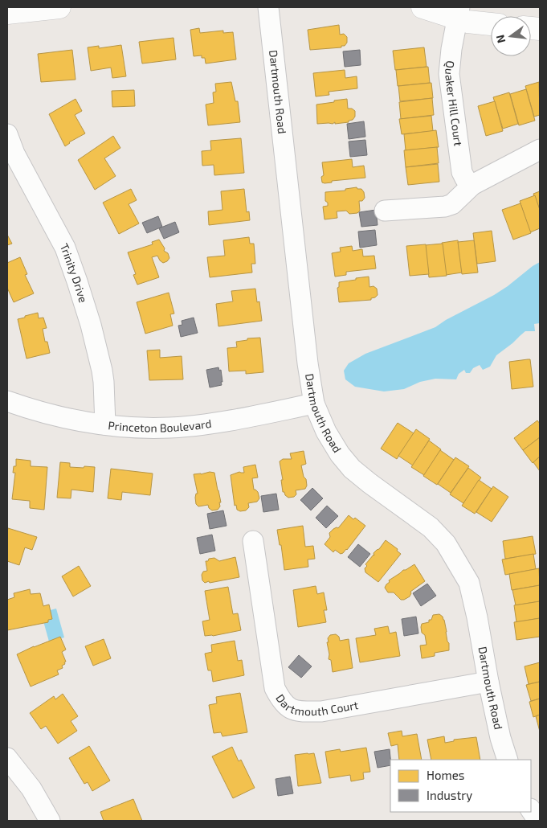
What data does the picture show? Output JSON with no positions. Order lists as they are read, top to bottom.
{
  "streets": {
    "street": [
      "Dartmouth Road",
      "Quaker Hill Court",
      "Trinity Drive",
      "Princeton Boulevard",
      "Dartmouth Court"
    ]
  },
  "crossings": [
    ["Dartmouth Road", "Princeton Boulevard"],
    ["Dartmouth Road", "Dartmouth Court"],
    ["Trinity Drive", "Princeton Boulevard"]
  ],
  "legend": ["Homes", "Industry"],
  "north": "left"
}
